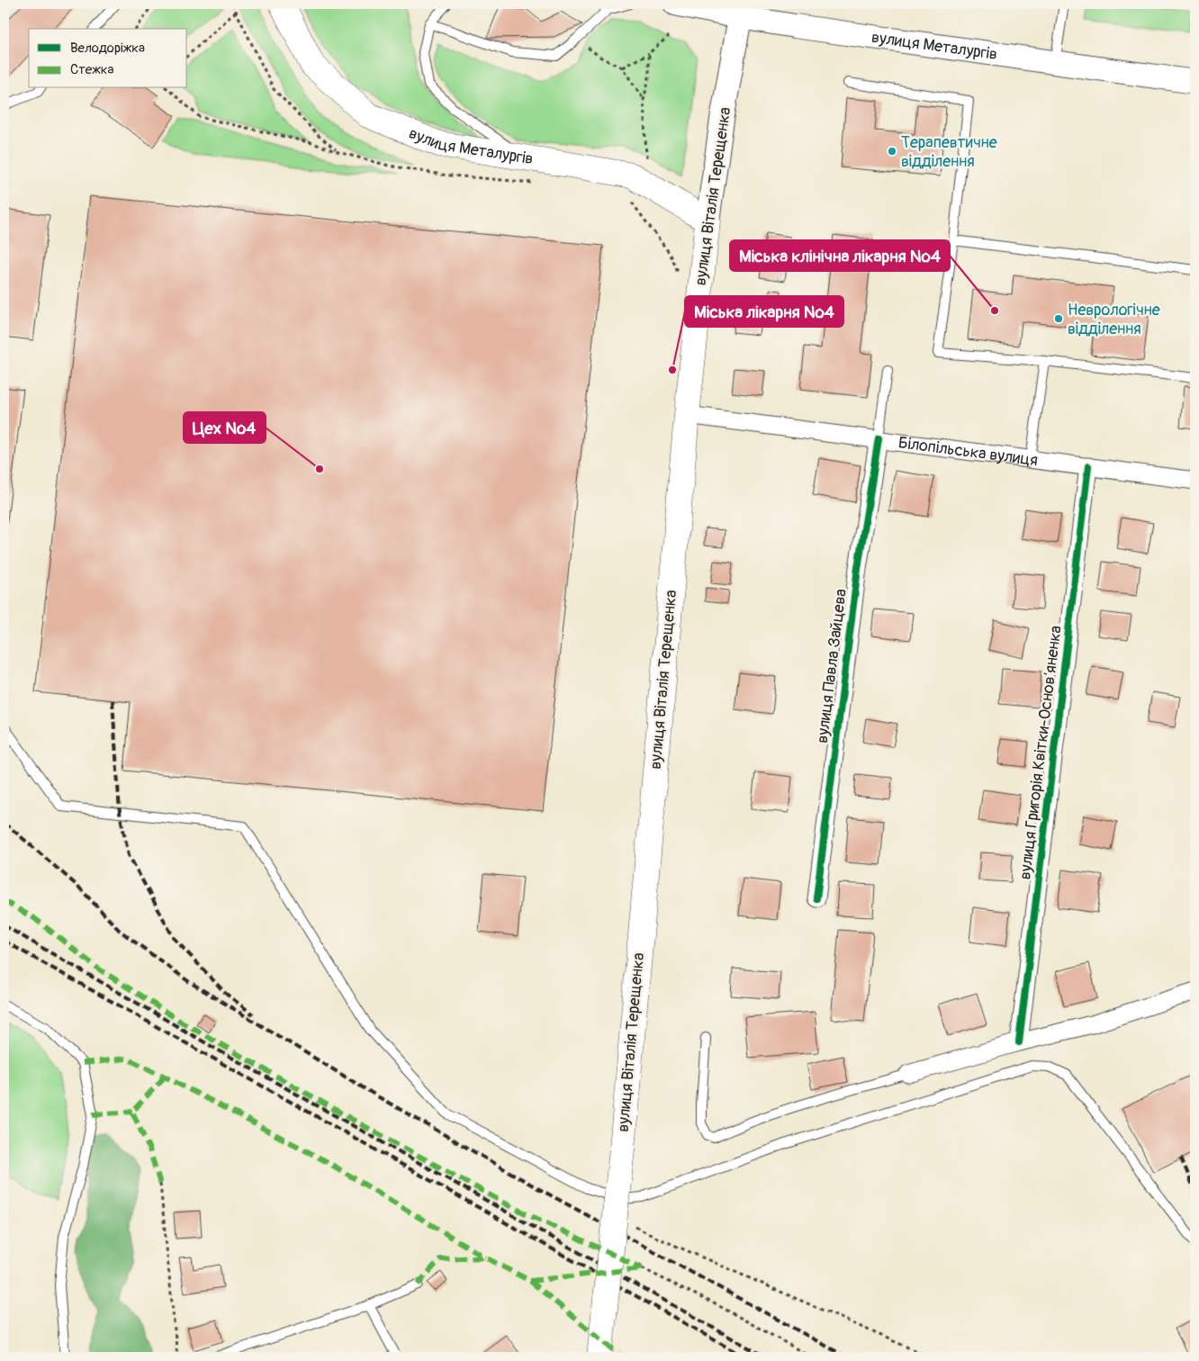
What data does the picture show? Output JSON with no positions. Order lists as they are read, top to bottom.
{
  "streets": {
    "main road": ["вулиця Металургів", "вулиця Віталія Терещенка"],
    "street": ["Білопільська вулиця", "вулиця Павла Зайцева", "вулиця Григорія Квітки-Основʼяненка"]
  },
  "crossings": [
    ["вулиця Металургів", "вулиця Віталія Терещенка"],
    ["вулиця Віталія Терещенка", "Білопільська вулиця"],
    ["Білопільська вулиця", "вулиця Павла Зайцева"],
    ["Білопільська вулиця", "вулиця Григорія Квітки-Основʼяненка"]
  ],
  "places": [
    "Терапевтичне відділення",
    "Міська клінічна лікарня №4",
    "Неврологічне відділення",
    "Міська лікарня №4",
    "Цех №4"
  ],
  "legend": ["Велодоріжка", "Стежка"]
}
